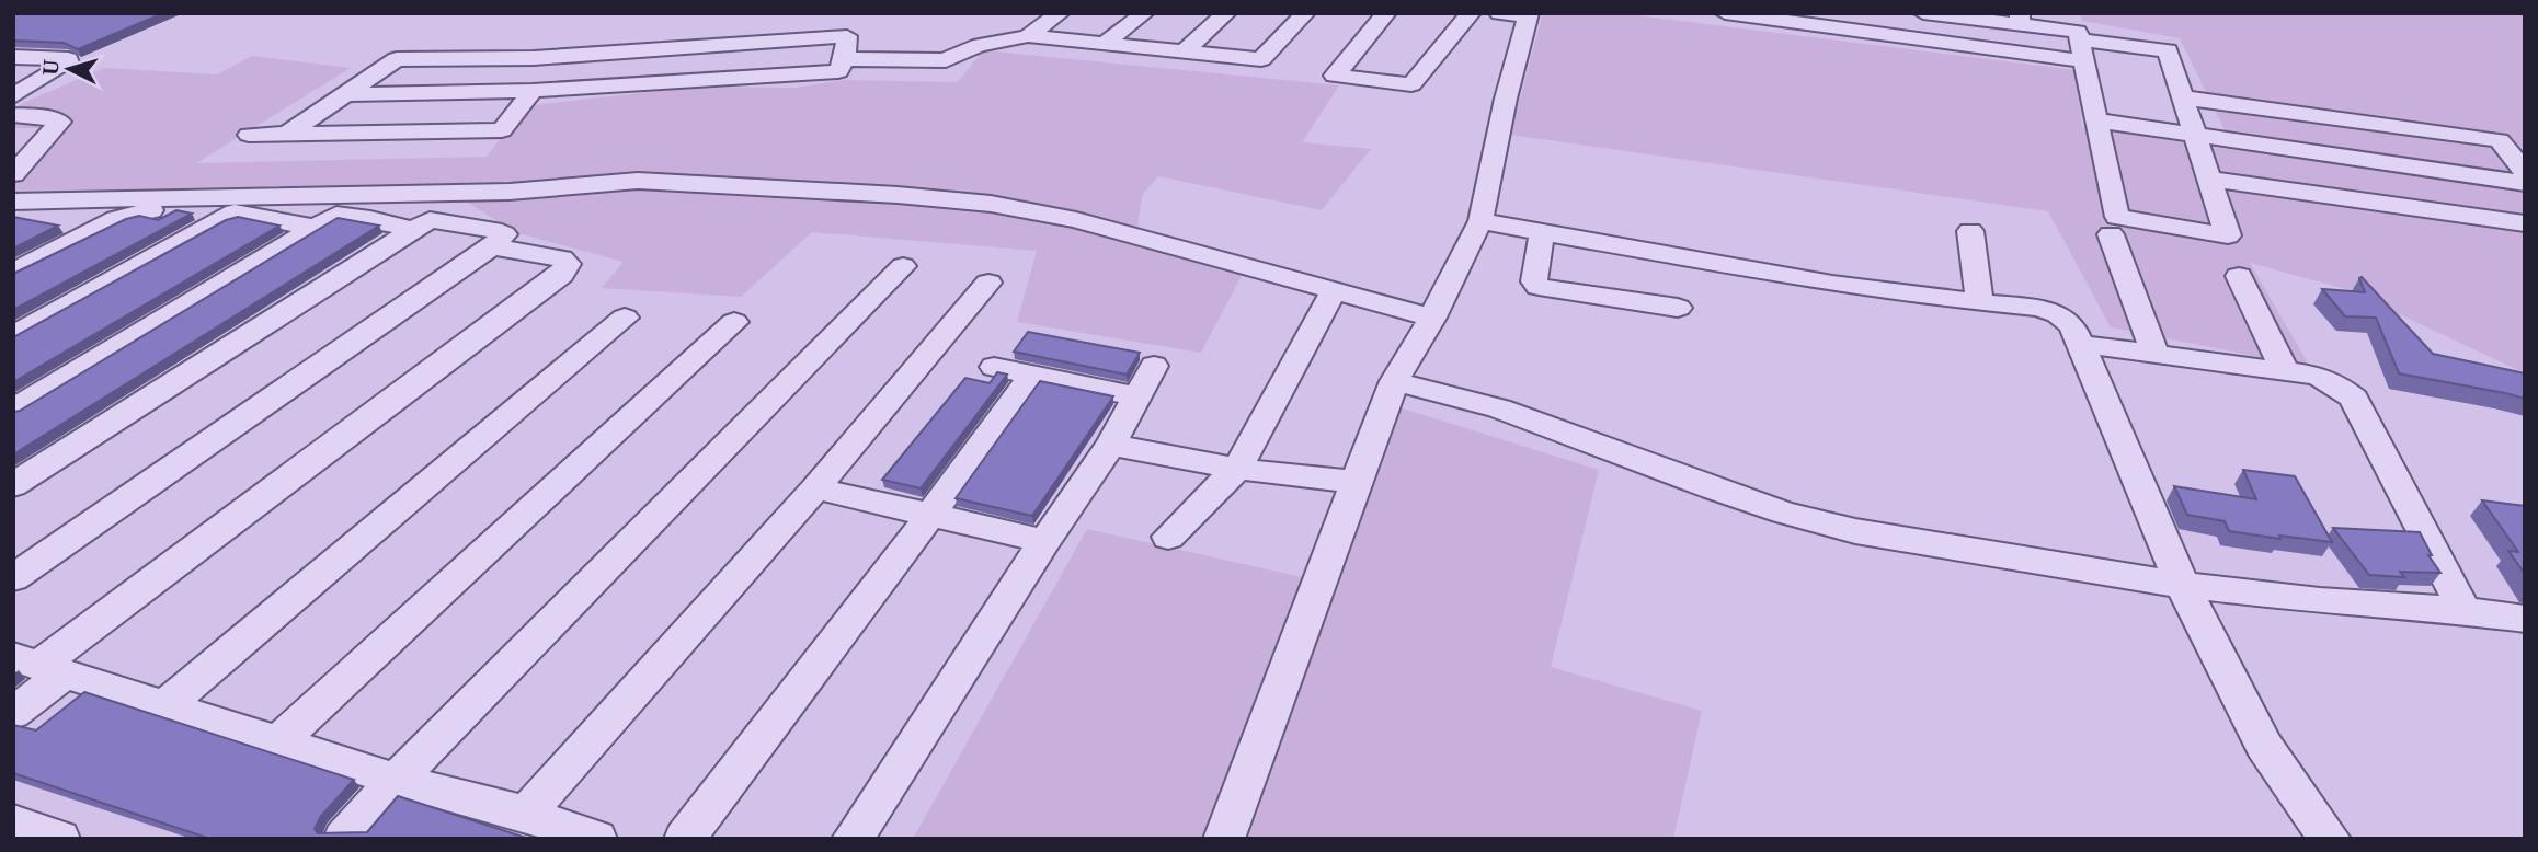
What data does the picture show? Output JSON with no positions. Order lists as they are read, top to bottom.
{
  "north": "left"
}
